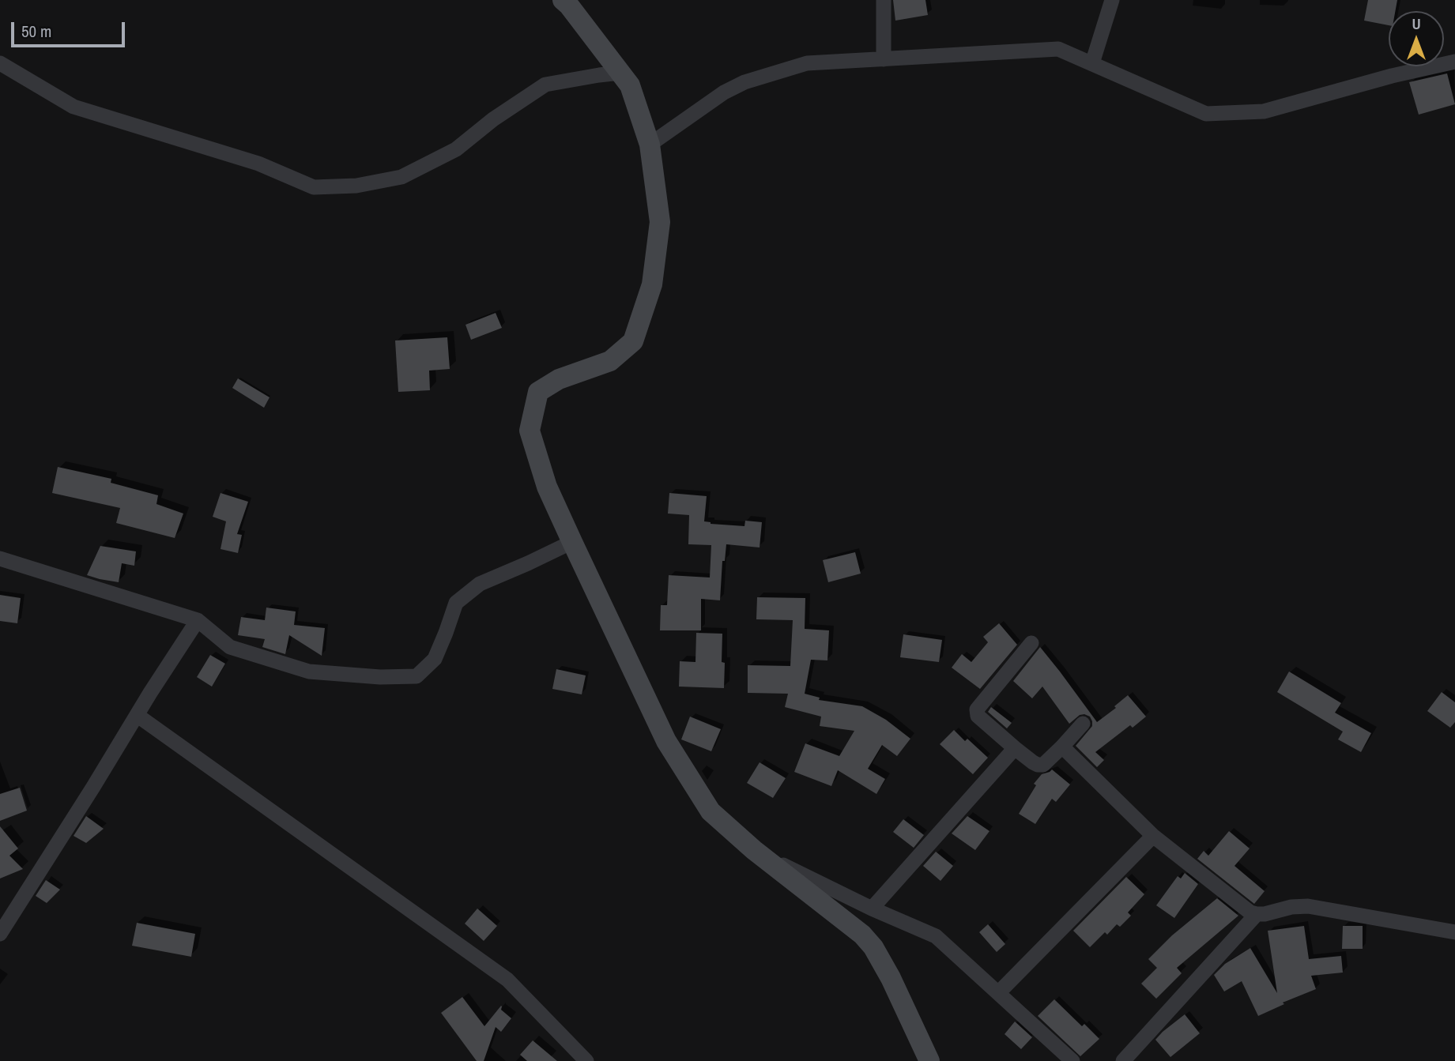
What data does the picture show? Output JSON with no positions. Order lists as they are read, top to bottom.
{
  "scale_bar": "50 m",
  "north": "top"
}
